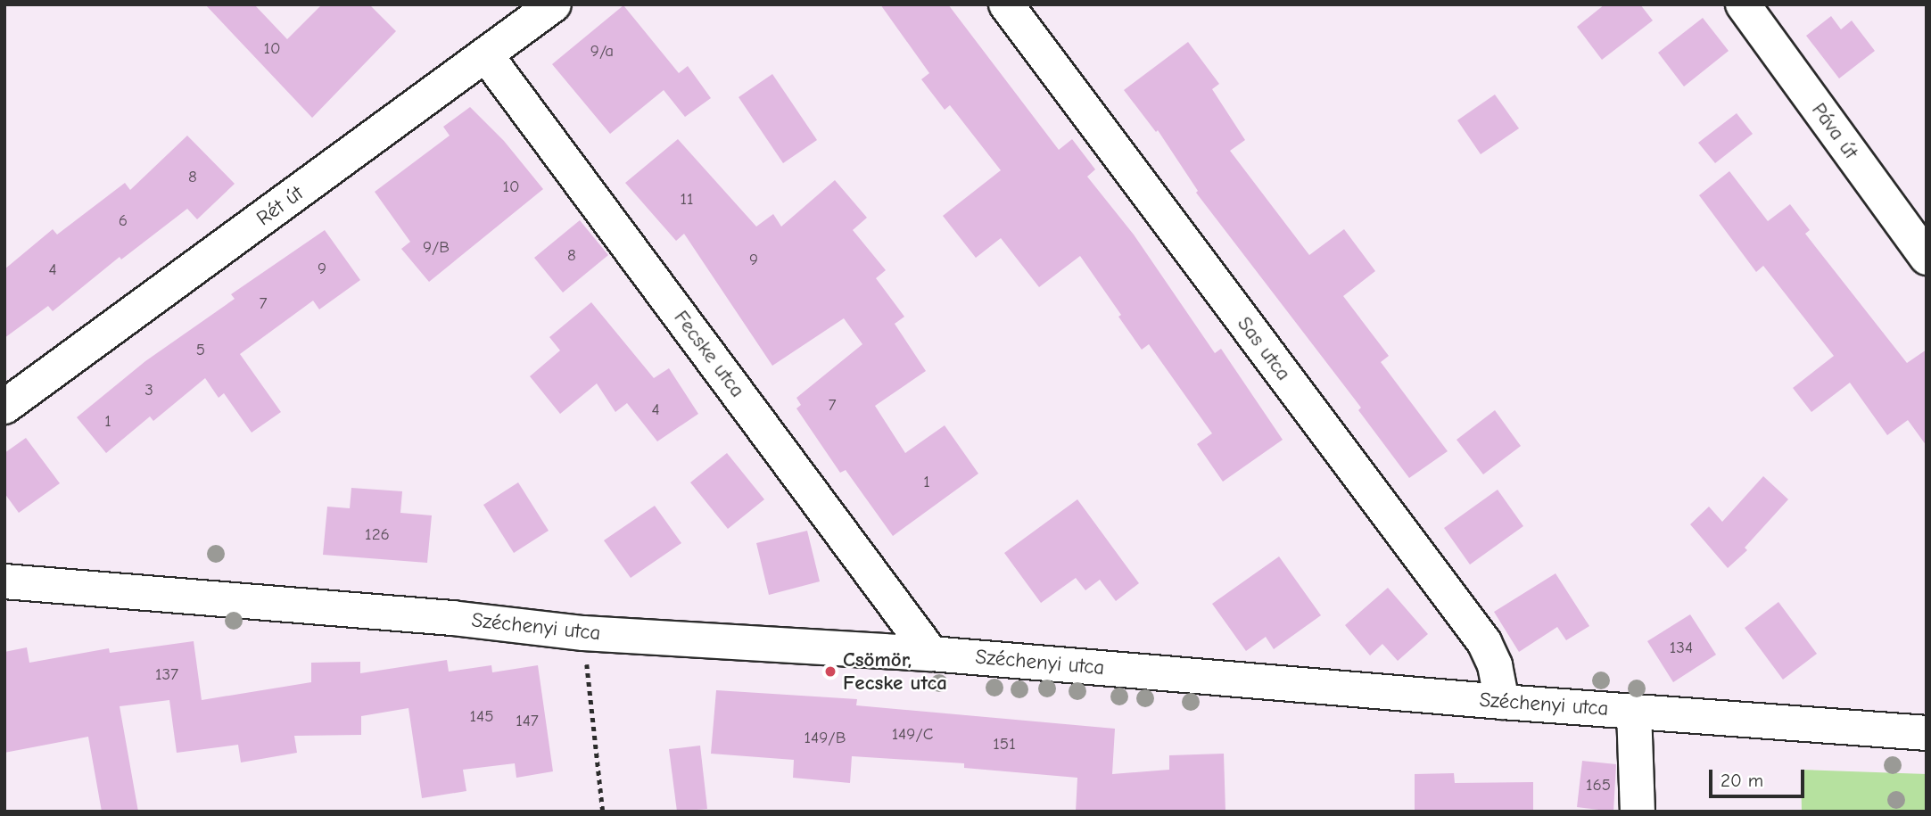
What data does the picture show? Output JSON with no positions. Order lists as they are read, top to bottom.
{
  "streets": {
    "street": [
      "Páva út",
      "Rét út",
      "Sas utca",
      "Fecske utca",
      "Széchenyi utca"
    ]
  },
  "crossings": [
    ["Rét út", "Fecske utca"],
    ["Sas utca", "Széchenyi utca"],
    ["Fecske utca", "Széchenyi utca"]
  ],
  "places": ["Csömör, Fecske utca"],
  "house_numbers": [
    "10",
    "9/a",
    "8",
    "10",
    "11",
    "6",
    "9/B",
    "8",
    "9",
    "9",
    "4",
    "7",
    "5",
    "3",
    "7",
    "4",
    "1",
    "1",
    "126",
    "134",
    "137",
    "145",
    "147",
    "149/C",
    "149/B",
    "151",
    "165"
  ],
  "scale_bar": "20 m"
}
